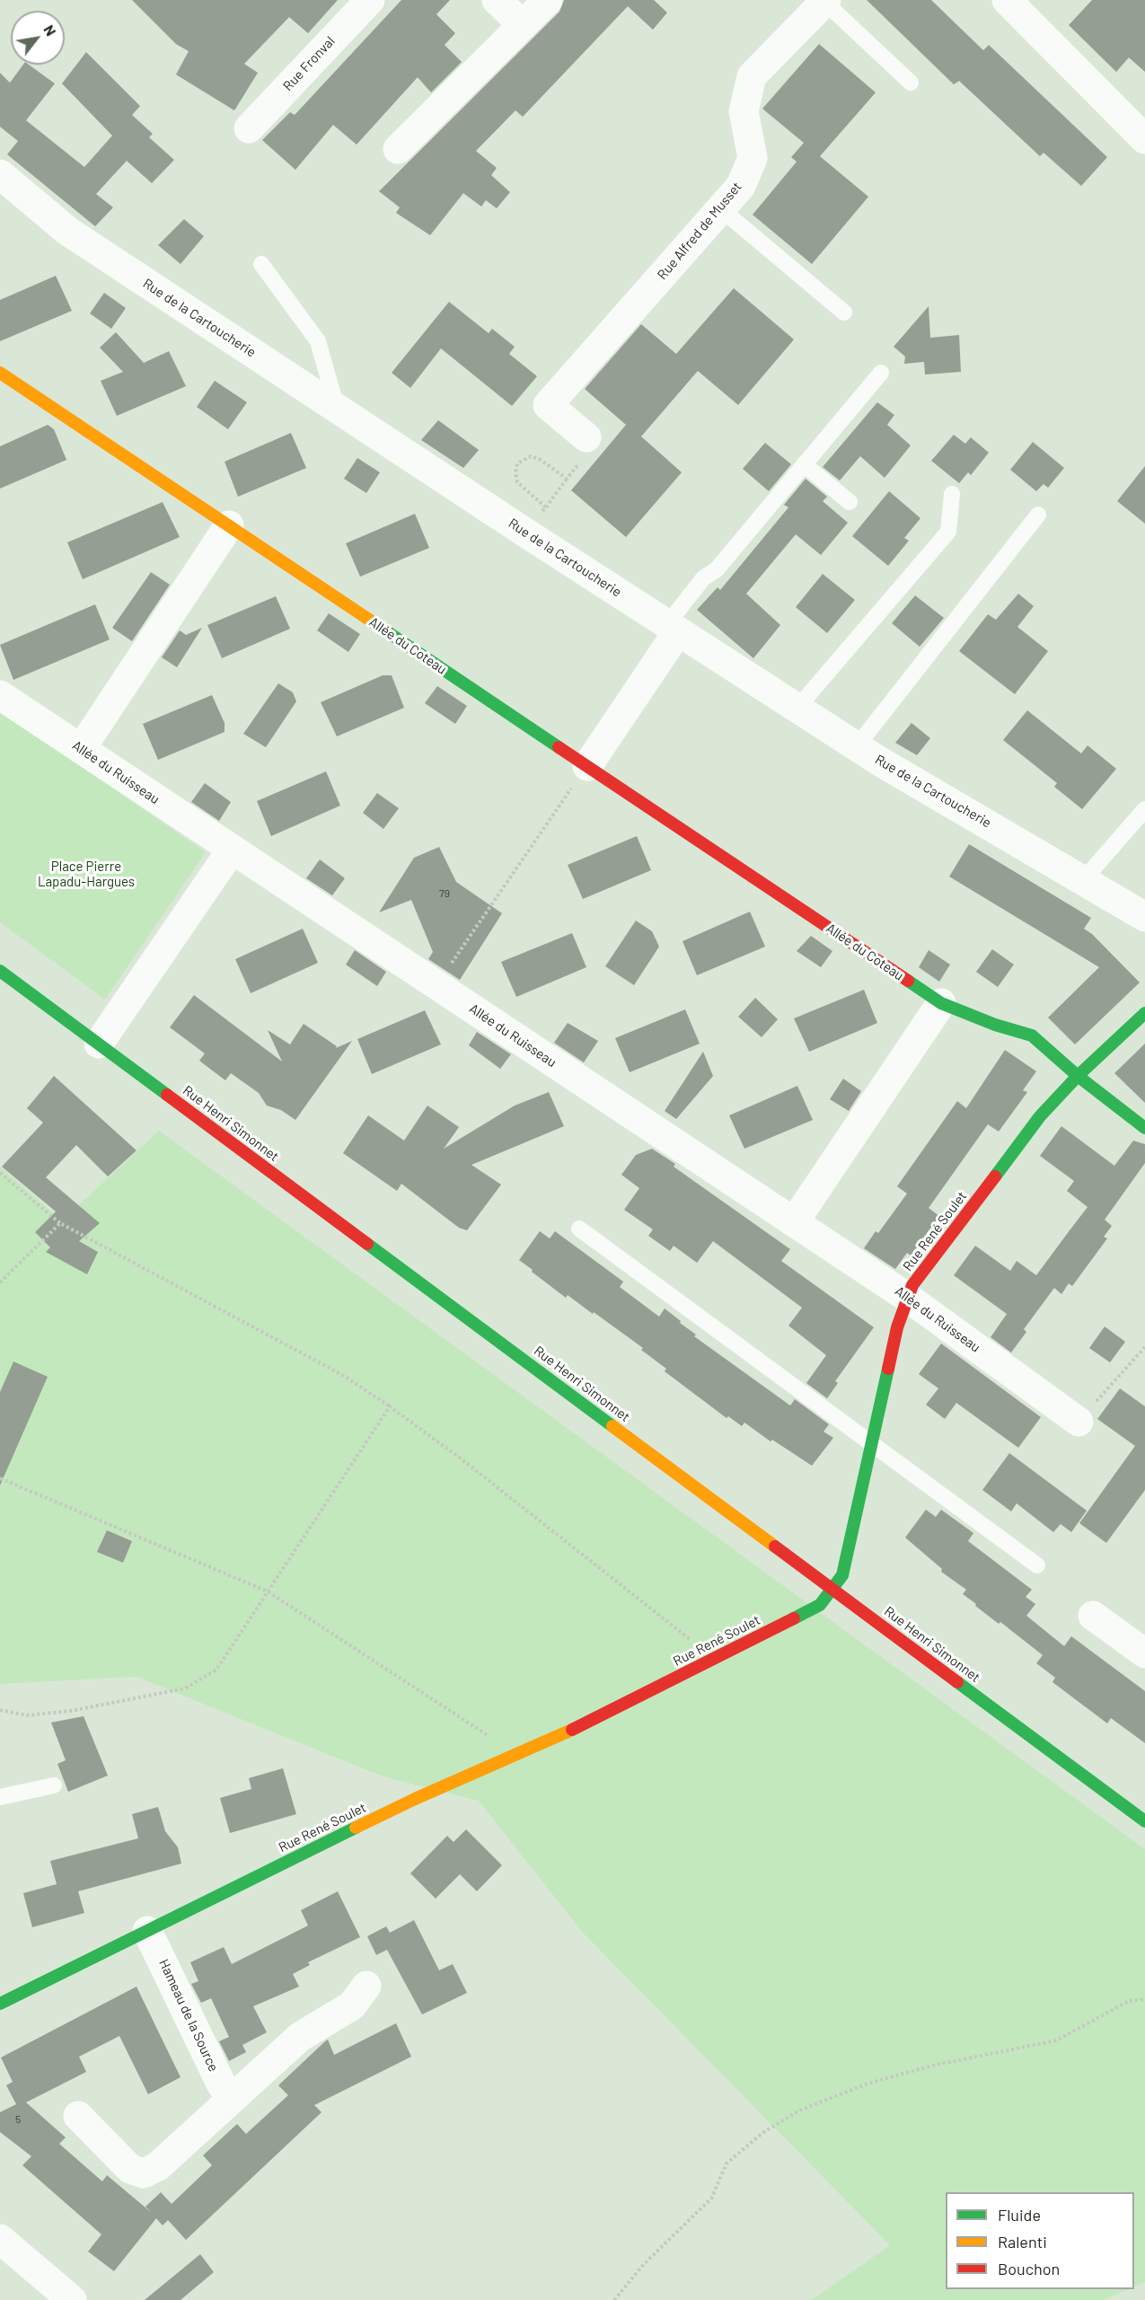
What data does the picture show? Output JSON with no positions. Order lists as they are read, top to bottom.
{
  "streets": {
    "street": [
      "Rue Fronval",
      "Rue Alfred de Musset",
      "Rue de la Cartoucherie",
      "Allée du Coteau",
      "Allée du Ruisseau",
      "Rue Henri Simonnet",
      "Rue René Soulet",
      "Hameau de la Source"
    ]
  },
  "crossings": [
    ["Allée du Coteau", "Rue René Soulet"],
    ["Allée du Ruisseau", "Rue René Soulet"],
    ["Rue Henri Simonnet", "Rue René Soulet"],
    ["Rue René Soulet", "Hameau de la Source"]
  ],
  "parks": ["Place Pierre Lapadu-Hargues"],
  "house_numbers": ["79", "5"],
  "legend": ["Fluide", "Ralenti", "Bouchon"],
  "north": "top right"
}
